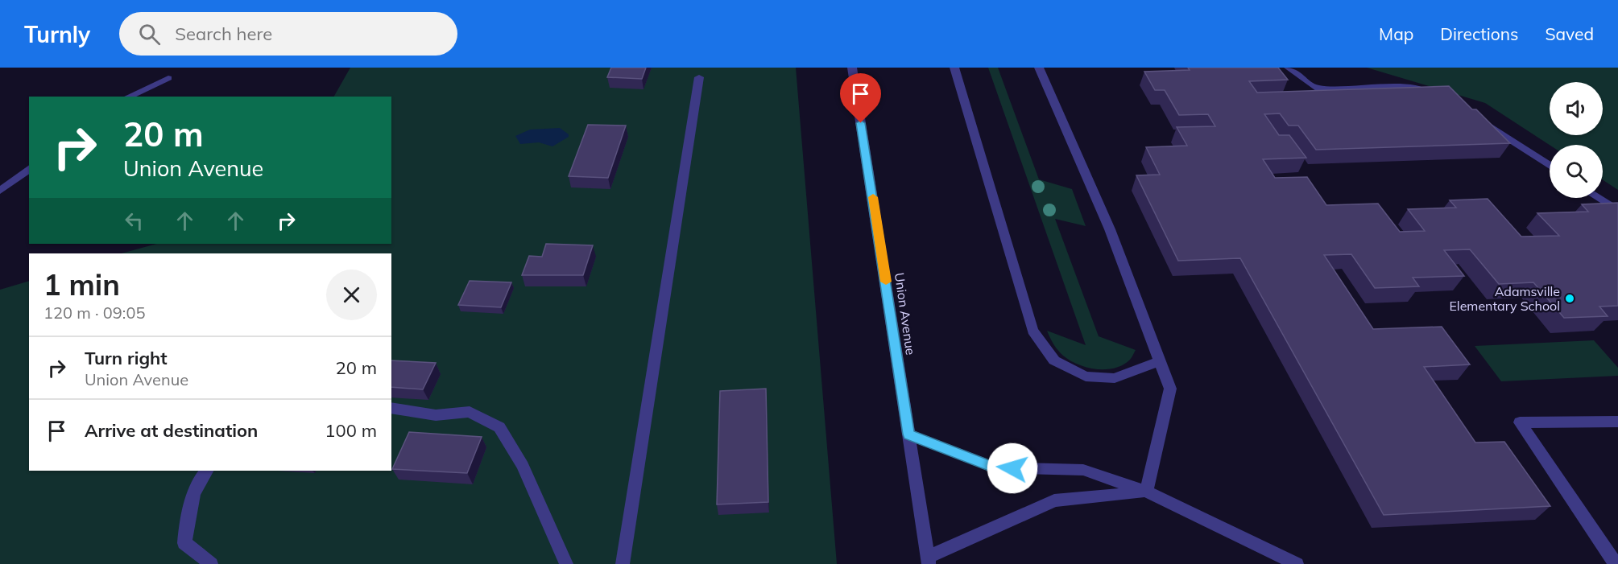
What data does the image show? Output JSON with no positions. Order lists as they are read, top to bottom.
{
  "streets": {
    "street": ["Union Avenue"]
  },
  "places": ["Adamsville Elementary School"],
  "page": {
    "header": "Turnly",
    "search": "Search here",
    "nav": ["Map", "Directions", "Saved"],
    "turn": ["20 m", "Union Avenue"],
    "heading": ["1 min", "120 m · 09:05"],
    "list": [
      {
        "name": "Turn right",
        "note": "Union Avenue",
        "value": "20 m"
      },
      {
        "name": "Arrive at destination",
        "value": "100 m"
      }
    ]
  }
}
